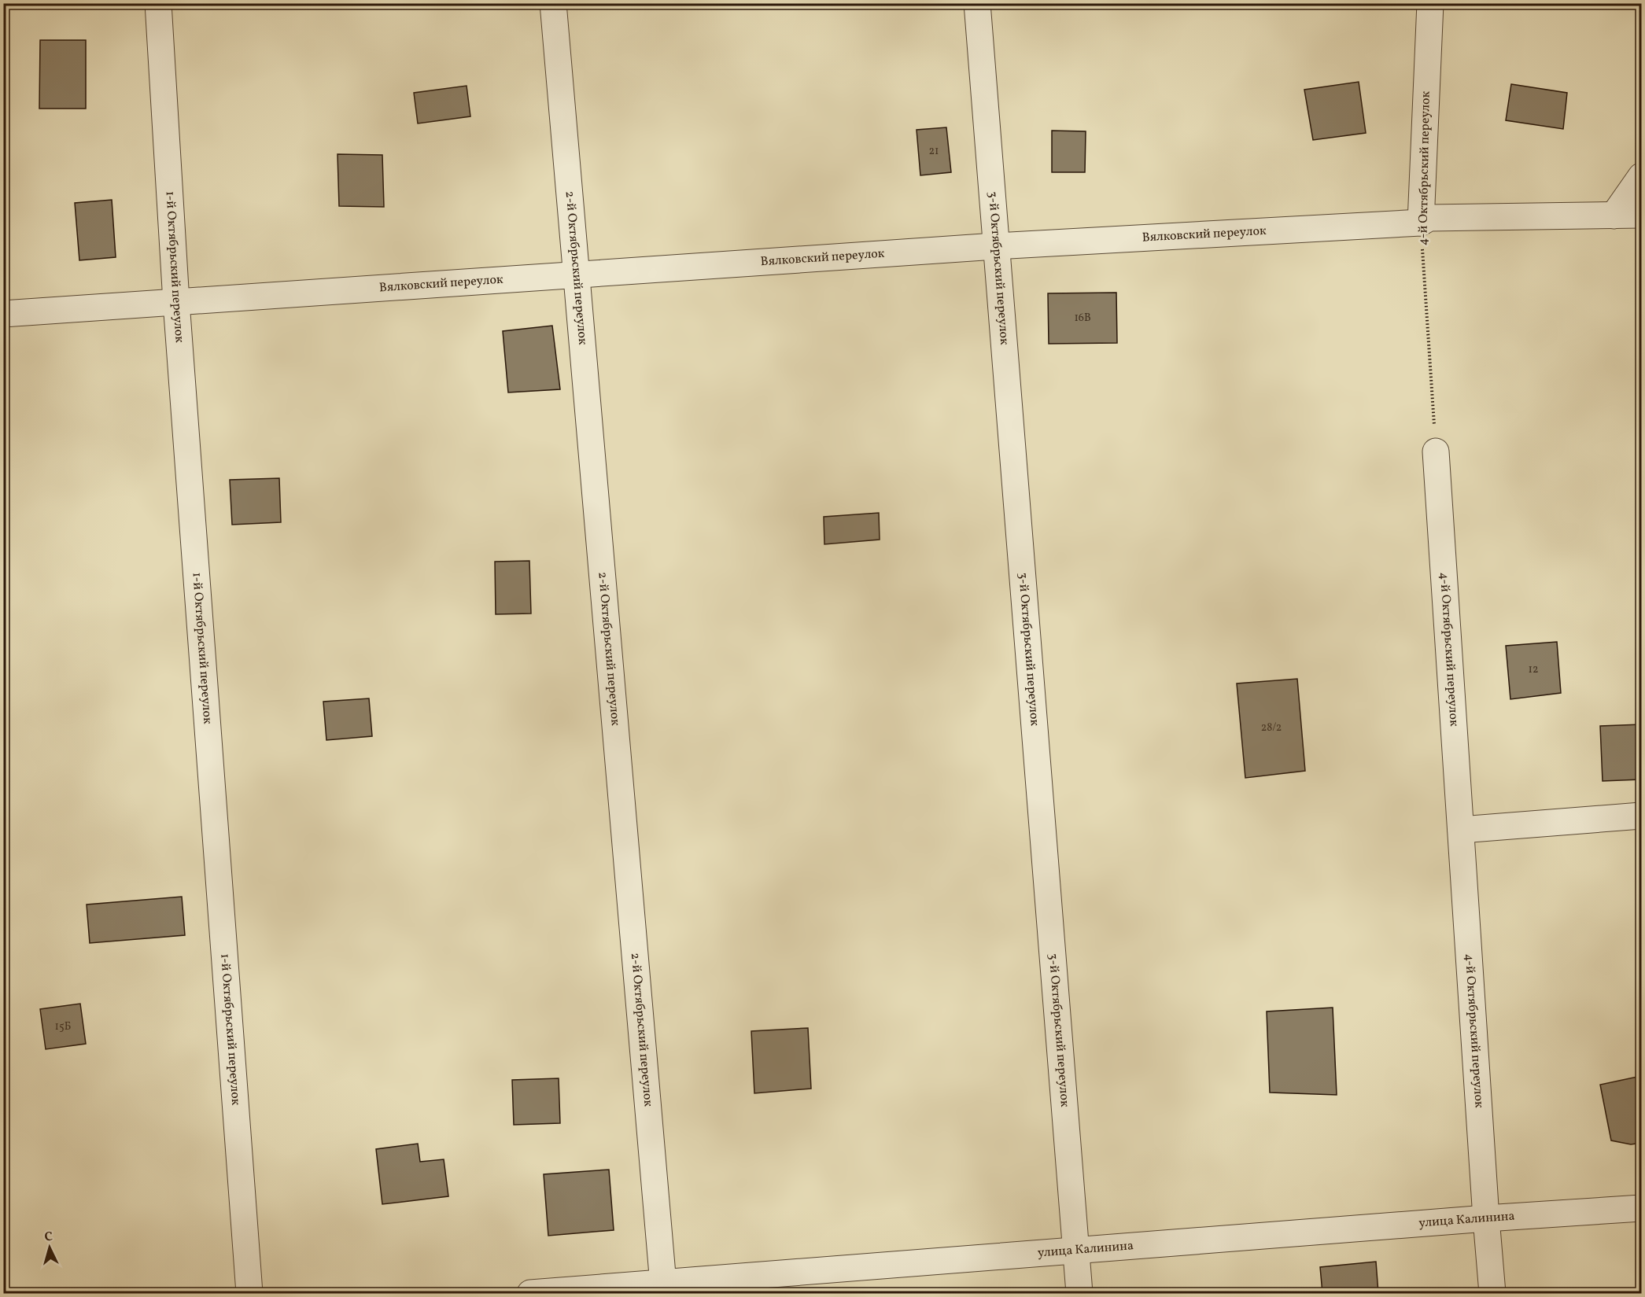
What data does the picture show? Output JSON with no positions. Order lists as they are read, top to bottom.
{
  "streets": {
    "street": [
      "4-й Октябрьский переулок",
      "Вялковский переулок",
      "1-й Октябрьский переулок",
      "2-й Октябрьский переулок",
      "3-й Октябрьский переулок",
      "улица Калинина"
    ]
  },
  "crossings": [
    ["4-й Октябрьский переулок", "Вялковский переулок"],
    ["4-й Октябрьский переулок", "улица Калинина"],
    ["Вялковский переулок", "1-й Октябрьский переулок"],
    ["Вялковский переулок", "2-й Октябрьский переулок"],
    ["Вялковский переулок", "3-й Октябрьский переулок"],
    ["2-й Октябрьский переулок", "улица Калинина"],
    ["3-й Октябрьский переулок", "улица Калинина"]
  ],
  "house_numbers": [
    "21",
    "16В",
    "12",
    "28/2",
    "15Б"
  ],
  "north": "top"
}
